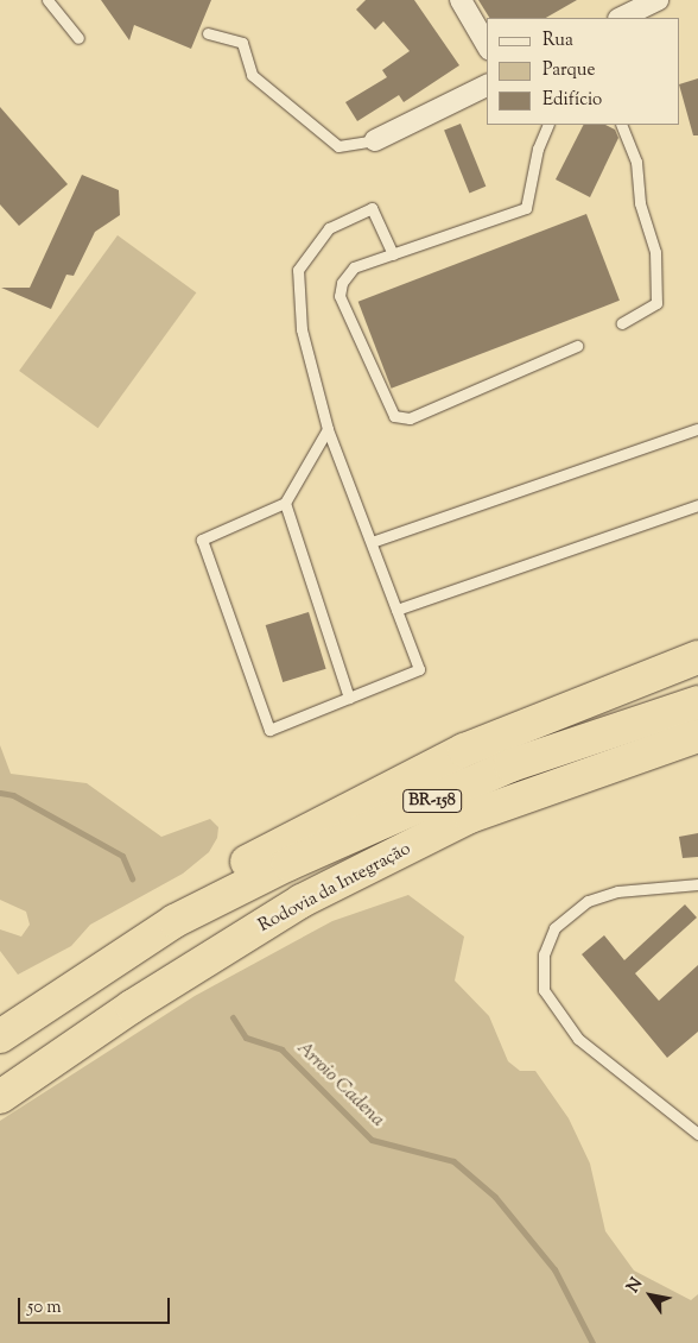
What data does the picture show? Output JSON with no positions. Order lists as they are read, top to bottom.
{
  "streets": {
    "highway": ["BR-158", "Rodovia da Integração"]
  },
  "water": ["Arroio Cadena"],
  "legend": ["Rua", "Parque", "Edifício"],
  "scale_bar": "50 m",
  "north": "top left"
}
